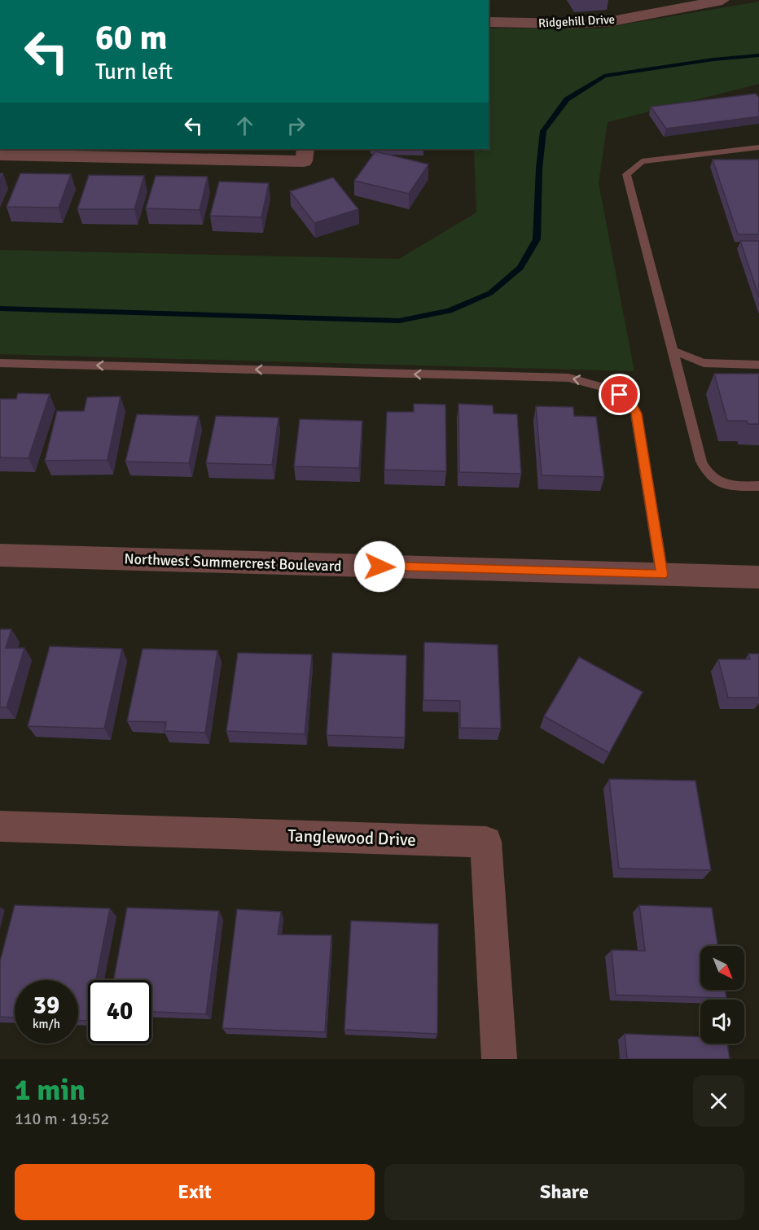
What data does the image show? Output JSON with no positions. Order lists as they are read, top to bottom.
{
  "streets": {
    "street": ["Ridgehill Drive", "Northwest Summercrest Boulevard", "Tanglewood Drive"]
  },
  "north": "bottom right",
  "page": {
    "turn": ["60 m", "Turn left"],
    "speed": "39 km/h",
    "limit": "40",
    "heading": ["1 min", "110 m · 19:52"],
    "buttons": ["Exit", "Share"]
  }
}
